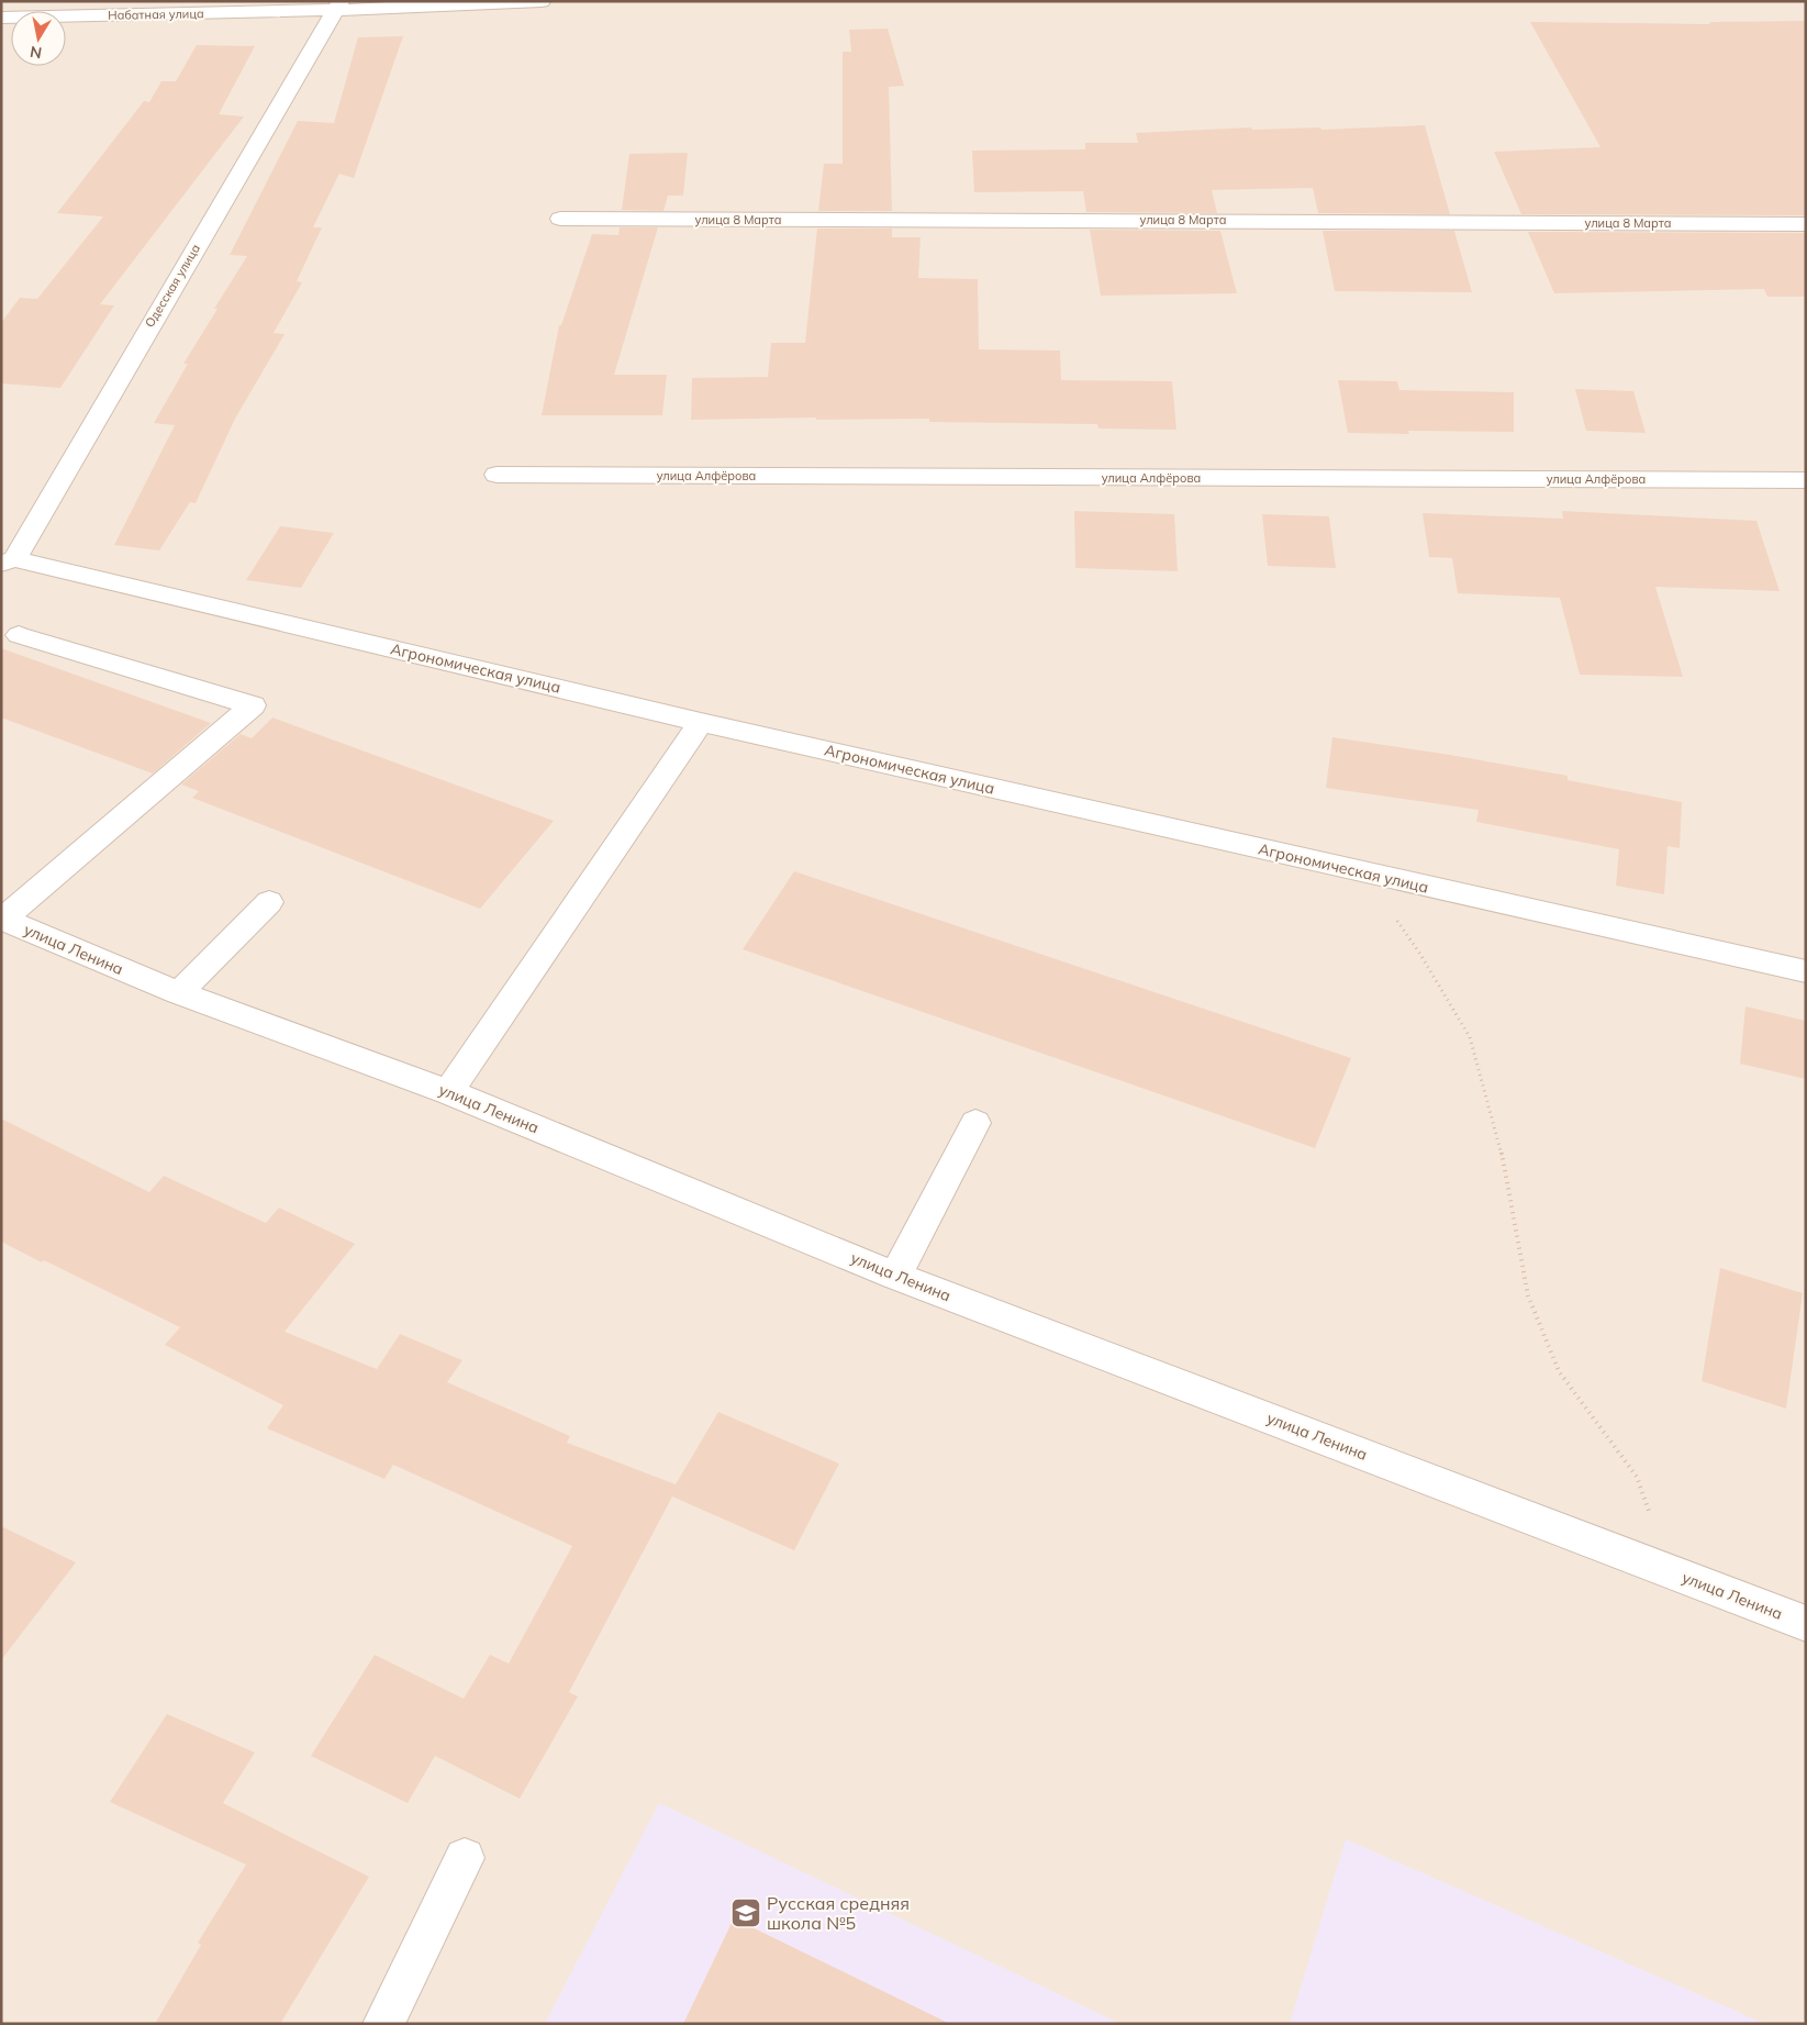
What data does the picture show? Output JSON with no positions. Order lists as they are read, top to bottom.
{
  "streets": {
    "street": [
      "Набатная улица",
      "улица 8 Марта",
      "Одесская улица",
      "улица Алфёрова",
      "Агрономическая улица",
      "улица Ленина"
    ]
  },
  "crossings": [
    ["Набатная улица", "Одесская улица"],
    ["Одесская улица", "Агрономическая улица"]
  ],
  "places": {
    "school or university": ["Русская средняя школа №5"]
  },
  "north": "bottom"
}
